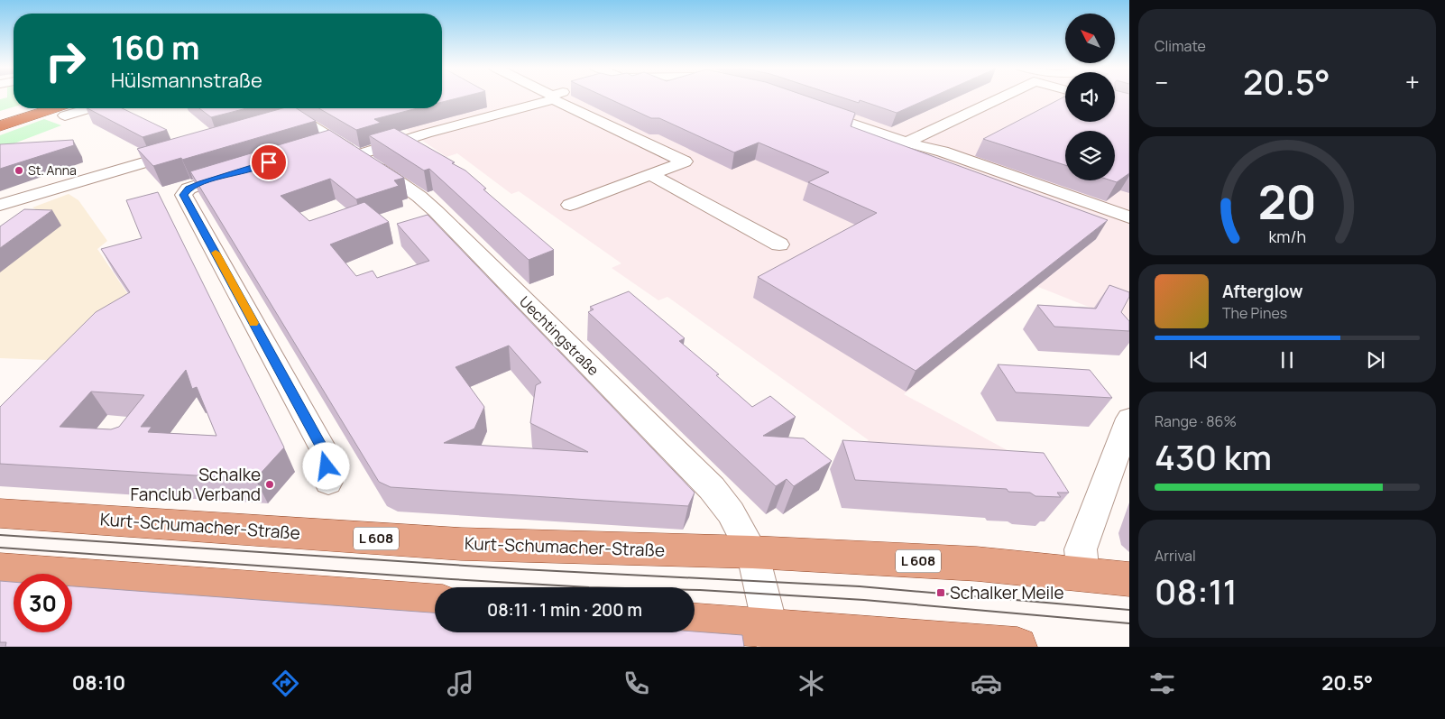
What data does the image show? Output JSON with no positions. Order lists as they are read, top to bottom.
{
  "streets": {
    "main road": ["Kurt-Schumacher-Straße", "L 608"],
    "street": ["Uechtingstraße"]
  },
  "crossings": [
    ["Uechtingstraße", "Kurt-Schumacher-Straße"]
  ],
  "places": {
    "other": ["St. Anna", "Schalke Fanclub Verband"],
    "transit": ["Schalker Meile"]
  },
  "north": "top left",
  "page": {
    "tile": [
      "Climate",
      ["Range · 86%", "430 km"],
      ["Arrival", "08:11"]
    ],
    "turn": ["160 m", "Hülsmannstraße"],
    "heat": ["−", "20.5°", "+"],
    "song": ["Afterglow", "The Pines"],
    "limit": "30",
    "trip": "08:11 · 1 min · 200 m",
    "tabs": ["08:10", "20.5°"],
    "gauge": ["20", "km/h"]
  }
}
